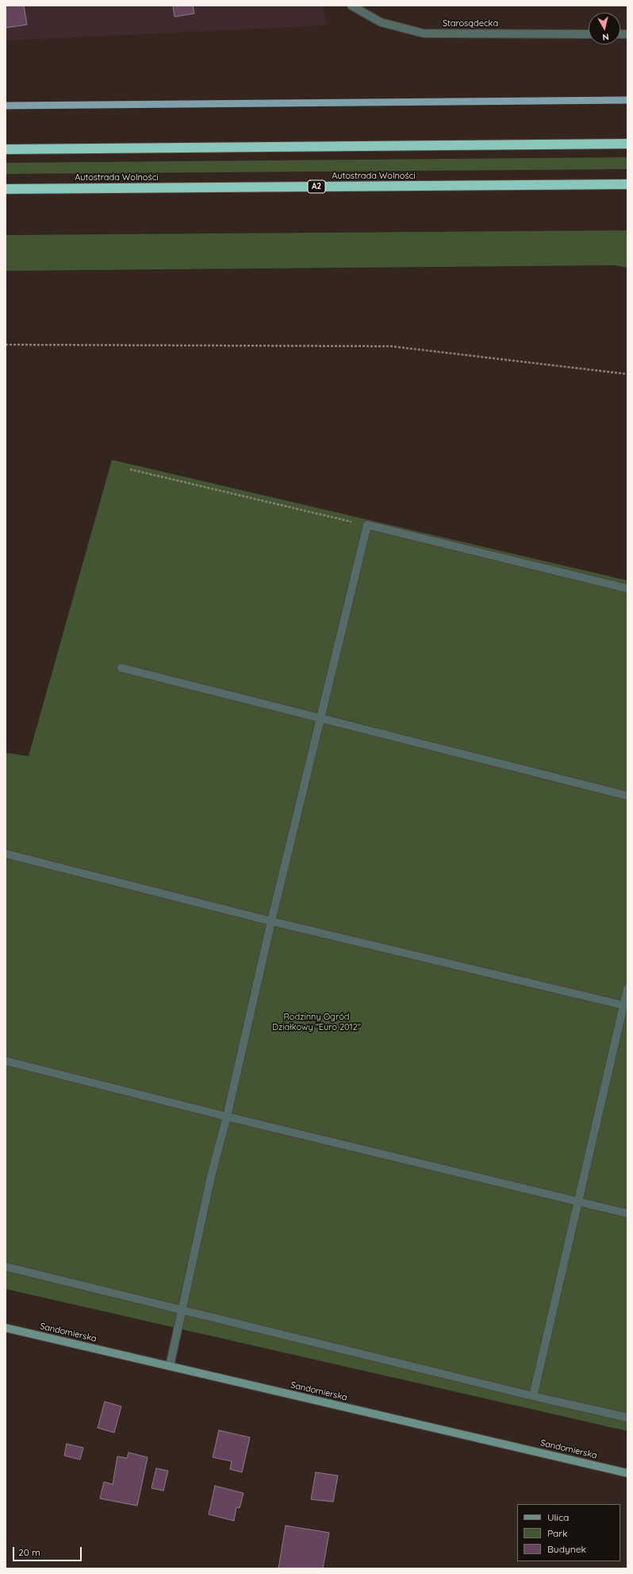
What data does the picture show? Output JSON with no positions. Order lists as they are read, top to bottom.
{
  "streets": {
    "highway": ["Autostrada Wolności", "A2"],
    "street": ["Sandomierska"],
    "lane": ["Starosądecka"]
  },
  "parks": ["Rodzinny Ogród Działkowy \"Euro 2012\""],
  "legend": ["Ulica", "Park", "Budynek"],
  "scale_bar": "20 m",
  "north": "bottom"
}
